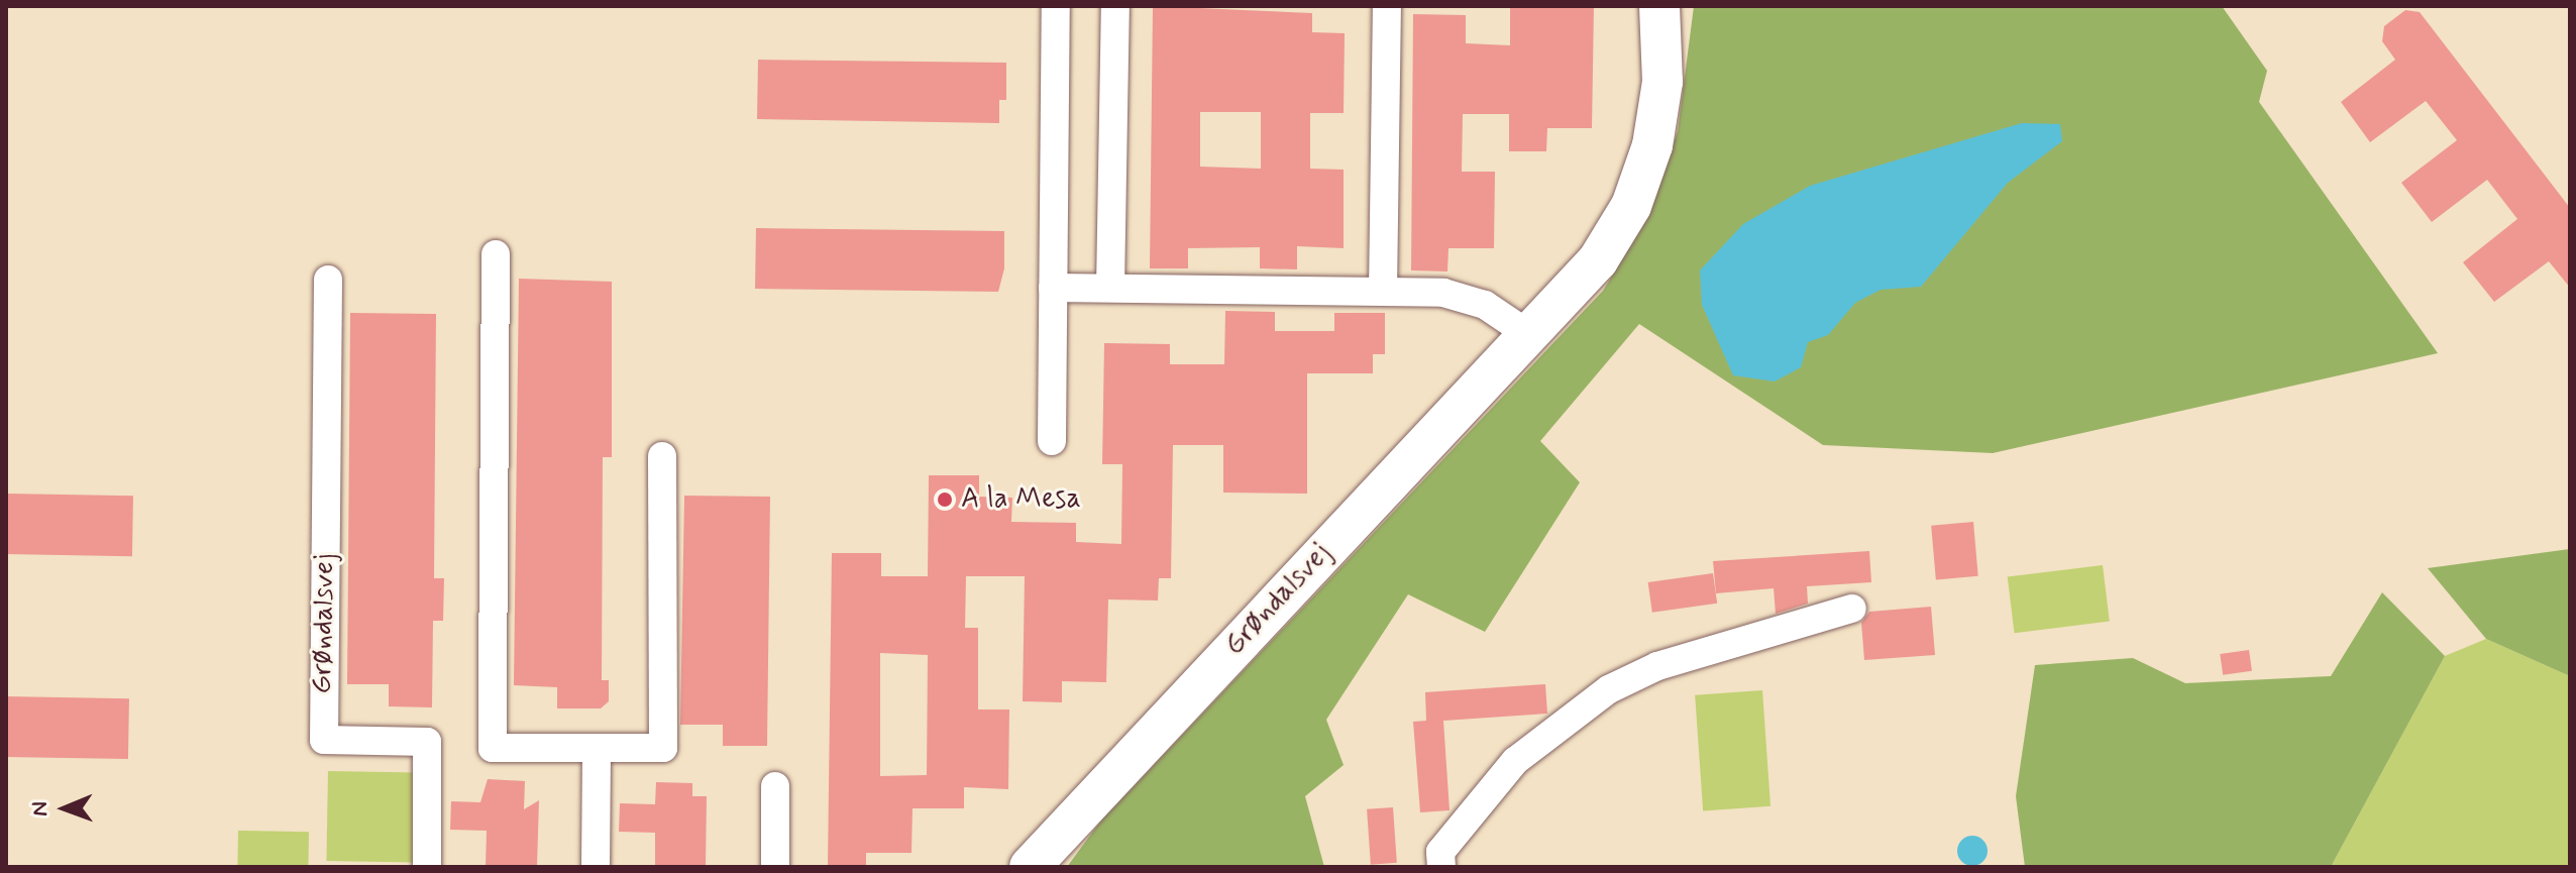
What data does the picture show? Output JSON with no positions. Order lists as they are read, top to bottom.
{
  "streets": {
    "street": ["Grøndalsvej"]
  },
  "places": ["A la Mesa"],
  "north": "left"
}
